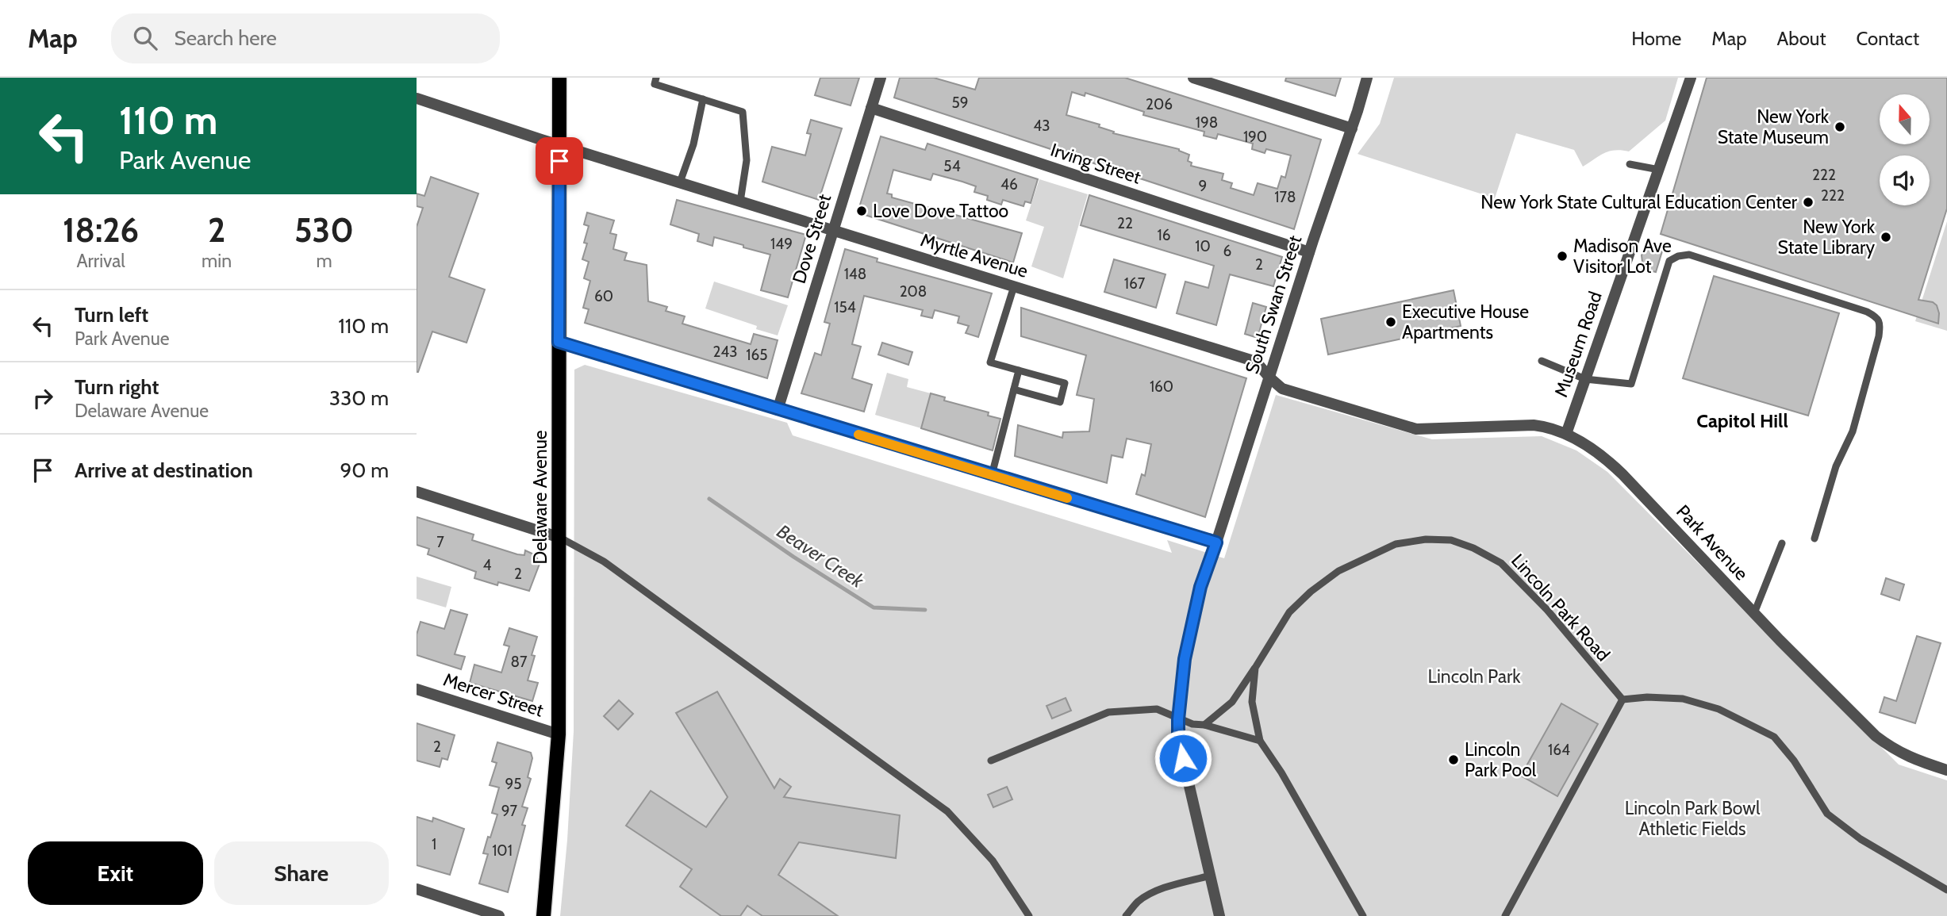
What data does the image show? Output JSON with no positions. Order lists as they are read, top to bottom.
{
  "streets": {
    "main road": ["Delaware Avenue"],
    "street": [
      "Irving Street",
      "Dove Street",
      "Myrtle Avenue",
      "South Swan Street",
      "Museum Road",
      "Park Avenue",
      "Mercer Street"
    ],
    "lane": ["Lincoln Park Road"]
  },
  "crossings": [
    ["Irving Street", "Dove Street"],
    ["Irving Street", "South Swan Street"],
    ["Dove Street", "Myrtle Avenue"],
    ["Myrtle Avenue", "South Swan Street"],
    ["Myrtle Avenue", "Delaware Avenue"],
    ["Myrtle Avenue", "Park Avenue"],
    ["Museum Road", "Park Avenue"],
    ["Delaware Avenue", "Mercer Street"]
  ],
  "districts": ["Capitol Hill"],
  "water": ["Beaver Creek"],
  "parks": ["Lincoln Park", "Lincoln Park Bowl Athletic Fields"],
  "places": [
    "New York State Museum",
    "New York State Cultural Education Center",
    "Love Dove Tattoo",
    "New York State Library",
    "Madison Ave Visitor Lot",
    "Executive House Apartments",
    "Lincoln Park Pool"
  ],
  "house_numbers": [
    "59",
    "206",
    "198",
    "43",
    "190",
    "54",
    "222",
    "46",
    "9",
    "222",
    "178",
    "22",
    "16",
    "149",
    "10",
    "6",
    "2",
    "148",
    "167",
    "208",
    "60",
    "154",
    "243",
    "165",
    "160",
    "7",
    "4",
    "2",
    "87",
    "2",
    "164",
    "95",
    "97",
    "1",
    "101"
  ],
  "north": "top",
  "page": {
    "header": "Map",
    "search": "Search here",
    "nav": [
      "Home",
      "Map",
      "About",
      "Contact"
    ],
    "turn": ["110 m", "Park Avenue"],
    "eta": [
      "18:26",
      "Arrival",
      "2",
      "min",
      "530",
      "m"
    ],
    "list": [
      {
        "name": "Turn left",
        "note": "Park Avenue",
        "value": "110 m"
      },
      {
        "name": "Turn right",
        "note": "Delaware Avenue",
        "value": "330 m"
      },
      {
        "name": "Arrive at destination",
        "value": "90 m"
      }
    ],
    "buttons": ["Exit", "Share"]
  }
}
